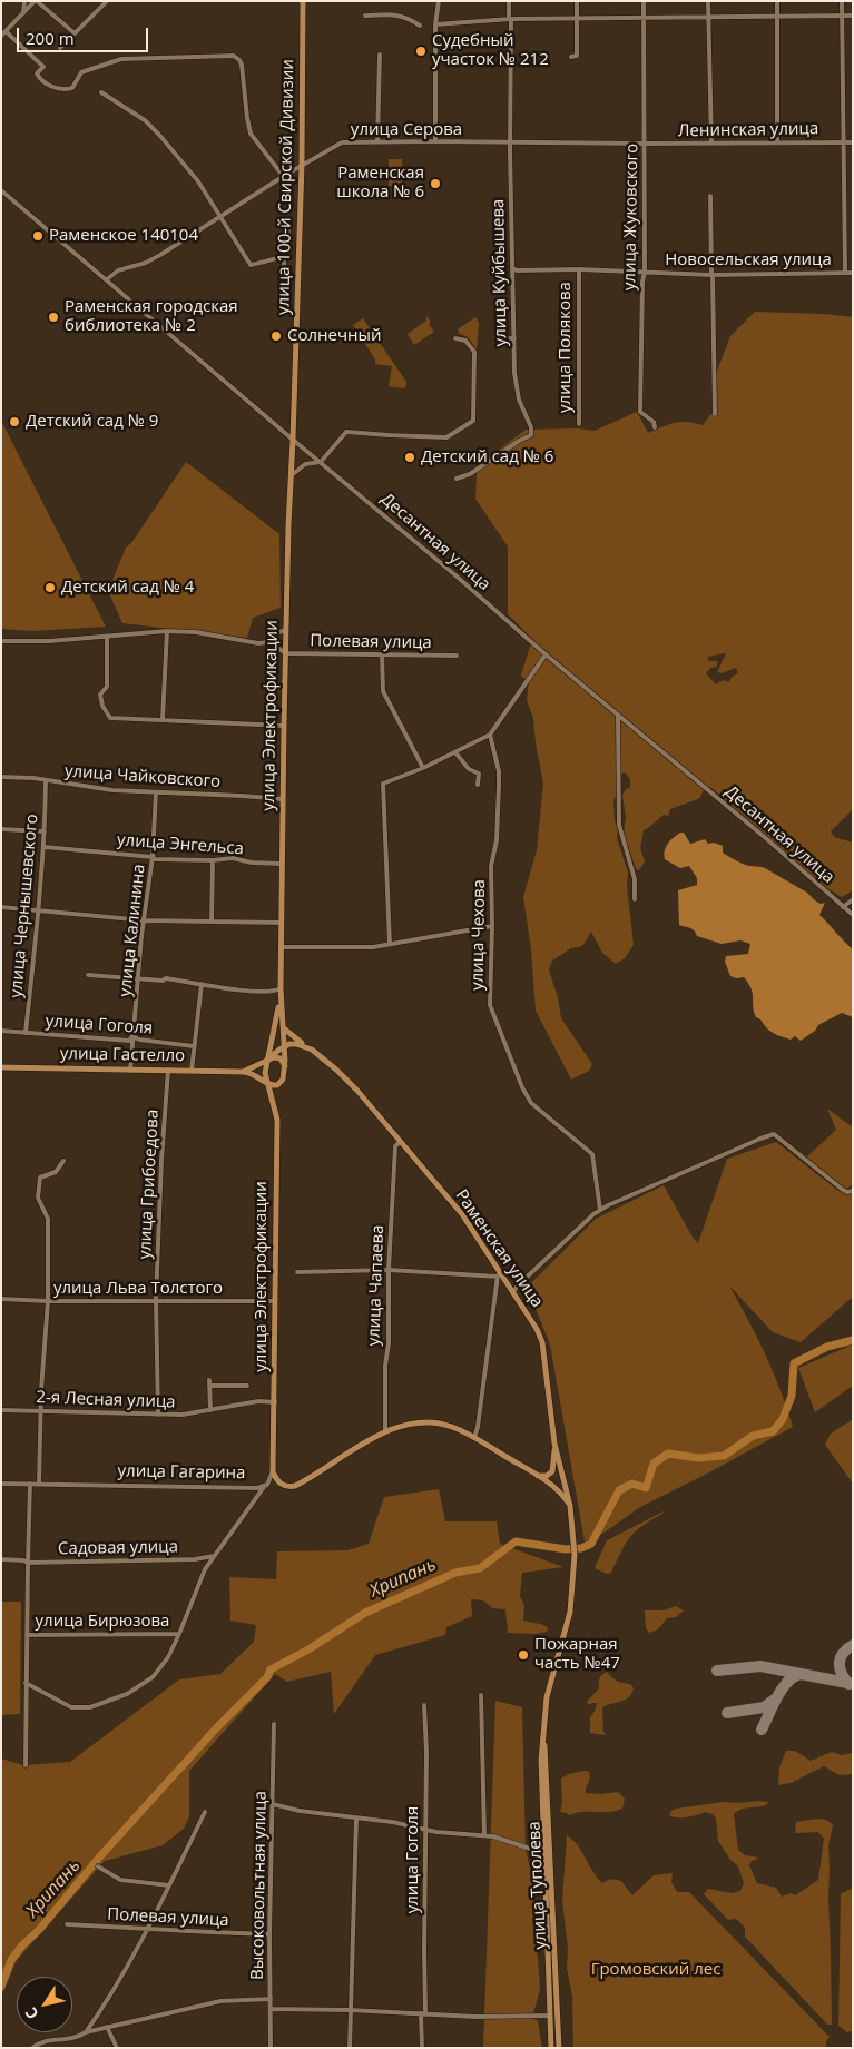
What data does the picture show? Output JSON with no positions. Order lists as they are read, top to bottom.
{
  "streets": {
    "main road": [
      "улица 100-й Свирской Дивизии",
      "улица Электрофикации",
      "улица Гастелло",
      "Раменская улица",
      "улица Туполева"
    ],
    "street": [
      "улица Серова",
      "Ленинская улица",
      "улица Жуковского",
      "Новосельская улица",
      "улица Куйбышева",
      "улица Полякова",
      "Десантная улица",
      "Полевая улица",
      "улица Чайковского",
      "улица Энгельса",
      "улица Чернышевского",
      "улица Калинина",
      "улица Чехова",
      "улица Гоголя",
      "улица Грибоедова",
      "улица Чапаева",
      "улица Льва Толстого",
      "2-я Лесная улица",
      "улица Гагарина",
      "Садовая улица",
      "улица Бирюзова",
      "Высоковольтная улица"
    ]
  },
  "crossings": [
    ["улица Серова", "Ленинская улица"],
    ["улица Серова", "улица 100-й Свирской Дивизии"],
    ["улица Серова", "улица Жуковского"],
    ["улица Серова", "улица Куйбышева"],
    ["улица Серова", "Десантная улица"],
    ["Ленинская улица", "улица Жуковского"],
    ["улица 100-й Свирской Дивизии", "Десантная улица"],
    ["улица 100-й Свирской Дивизии", "улица Электрофикации"],
    ["улица Жуковского", "Новосельская улица"],
    ["Новосельская улица", "улица Куйбышева"],
    ["Новосельская улица", "улица Полякова"],
    ["Десантная улица", "улица Электрофикации"],
    ["Полевая улица", "улица Электрофикации"],
    ["Полевая улица", "Высоковольтная улица"],
    ["улица Электрофикации", "улица Чайковского"],
    ["улица Электрофикации", "улица Энгельса"],
    ["улица Электрофикации", "улица Гастелло"],
    ["улица Электрофикации", "улица Льва Толстого"],
    ["улица Электрофикации", "2-я Лесная улица"],
    ["улица Электрофикации", "улица Гагарина"],
    ["улица Чайковского", "улица Чернышевского"],
    ["улица Чайковского", "улица Калинина"],
    ["улица Энгельса", "улица Чернышевского"],
    ["улица Энгельса", "улица Калинина"],
    ["улица Чернышевского", "улица Гоголя"],
    ["улица Калинина", "улица Гоголя"],
    ["улица Калинина", "улица Гастелло"],
    ["улица Гастелло", "улица Грибоедова"],
    ["улица Грибоедова", "улица Льва Толстого"],
    ["улица Грибоедова", "2-я Лесная улица"],
    ["Раменская улица", "улица Чапаева"],
    ["Раменская улица", "улица Туполева"]
  ],
  "water": ["Хрипань"],
  "parks": ["Громовский лес"],
  "places": [
    "Судебный участок № 212",
    "Раменская школа № 6",
    "Раменское 140104",
    "Раменская городская библиотека № 2",
    "Солнечный",
    "Детский сад № 9",
    "Детский сад № 6",
    "Детский сад № 4",
    "Пожарная часть №47"
  ],
  "scale_bar": "200 m",
  "north": "bottom left"
}
